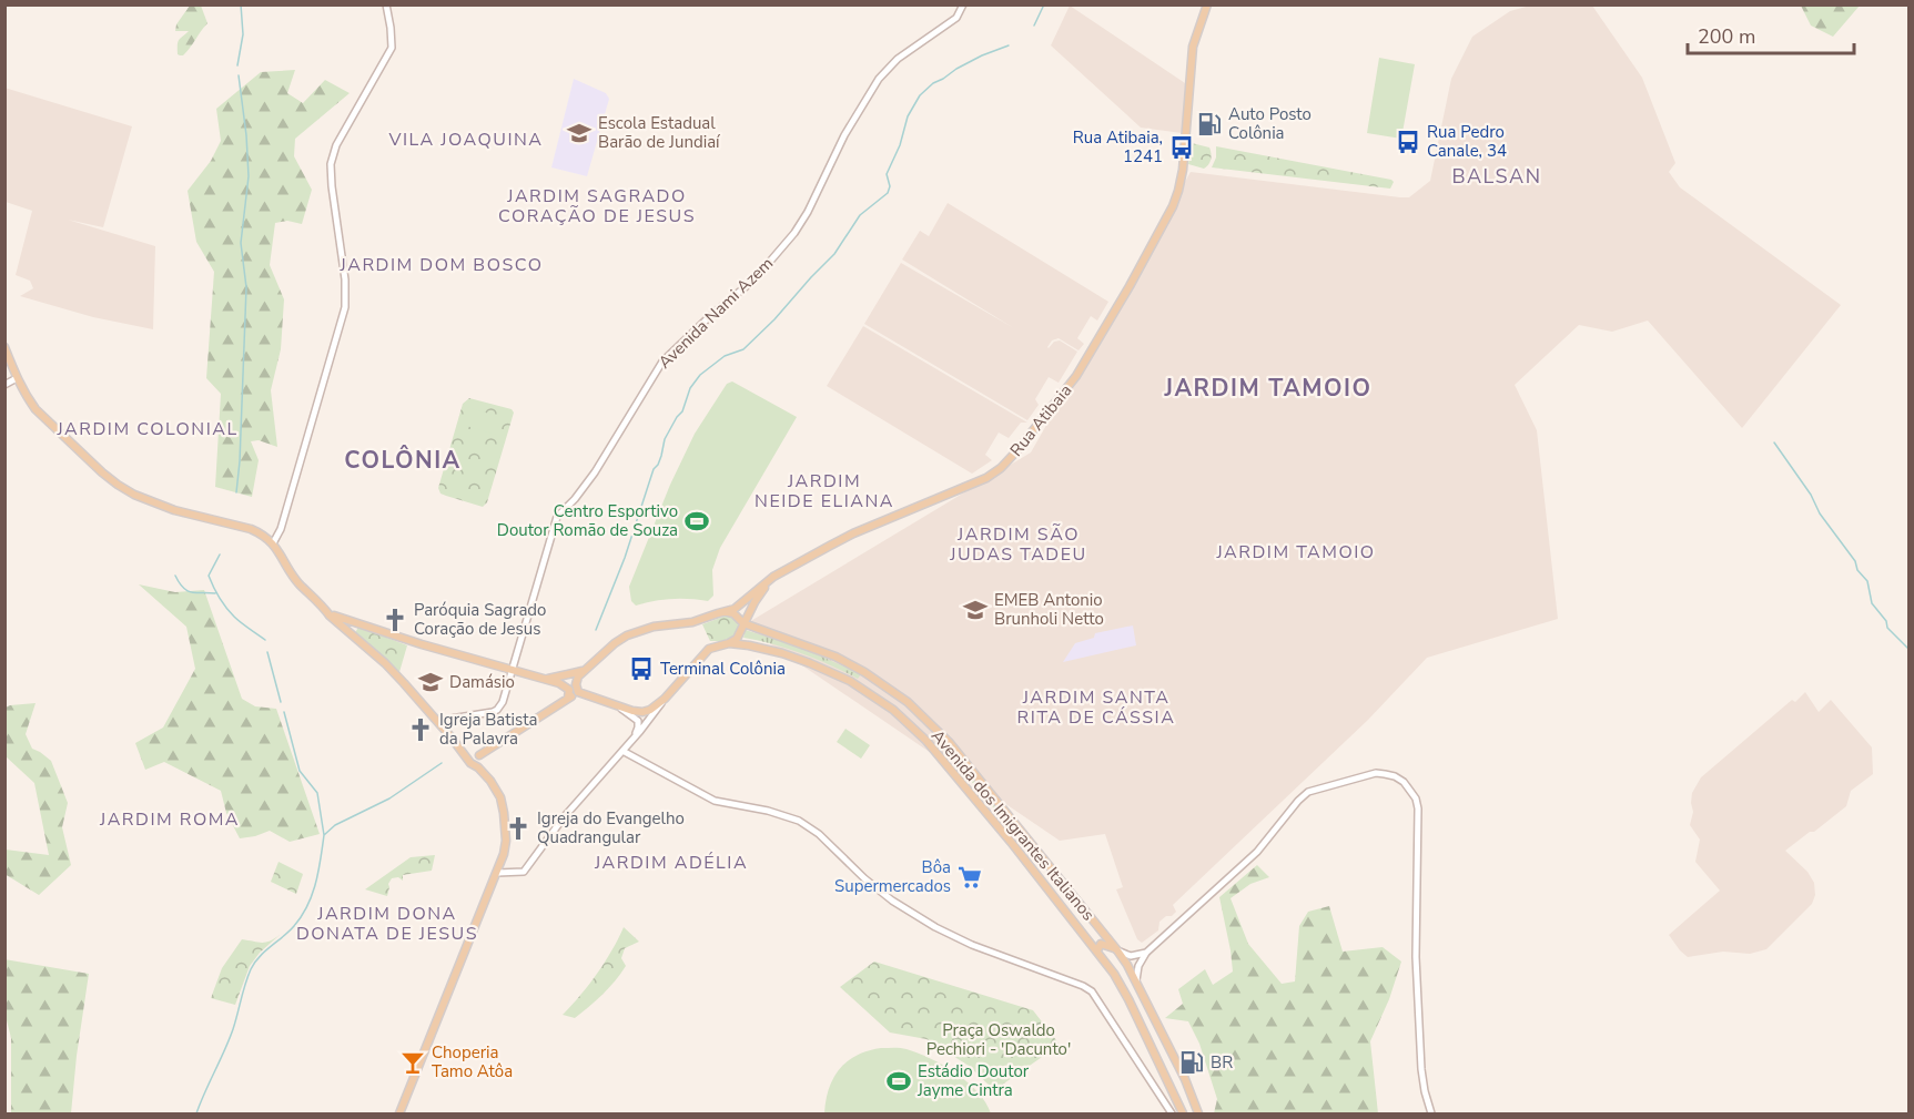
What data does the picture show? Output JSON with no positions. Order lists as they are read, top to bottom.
{
  "streets": {
    "main road": ["Rua Atibaia", "Avenida dos Imigrantes Italianos"],
    "street": ["Avenida Nami Azem"]
  },
  "crossings": [
    ["Rua Atibaia", "Avenida dos Imigrantes Italianos"]
  ],
  "districts": [
    "VILA JOAQUINA",
    "BALSAN",
    "JARDIM SAGRADO CORAÇÃO DE JESUS",
    "JARDIM DOM BOSCO",
    "JARDIM TAMOIO",
    "JARDIM COLONIAL",
    "COLÔNIA",
    "JARDIM NEIDE ELIANA",
    "JARDIM SÃO JUDAS TADEU",
    "JARDIM TAMOIO",
    "JARDIM SANTA RITA DE CÁSSIA",
    "JARDIM ROMA",
    "JARDIM ADÉLIA",
    "JARDIM DONA DONATA DE JESUS"
  ],
  "parks": ["Praça Oswaldo Pechiori - 'Dacunto'"],
  "places": {
    "fuel station": ["Auto Posto Colônia", "BR"],
    "school or university": ["Escola Estadual Barão de Jundiaí", "EMEB Antonio Brunholi Netto", "Damásio"],
    "bus stop": ["Rua Pedro Canale, 34", "Rua Atibaia, 1241", "Terminal Colônia"],
    "sports": ["Centro Esportivo Doutor Romão de Souza", "Estádio Doutor Jayme Cintra"],
    "church": ["Paróquia Sagrado Coração de Jesus", "Igreja Batista da Palavra", "Igreja do Evangelho Quadrangular"],
    "supermarket": ["Bôa Supermercados"],
    "bar": ["Choperia Tamo Atôa"]
  },
  "scale_bar": "200 m"
}
